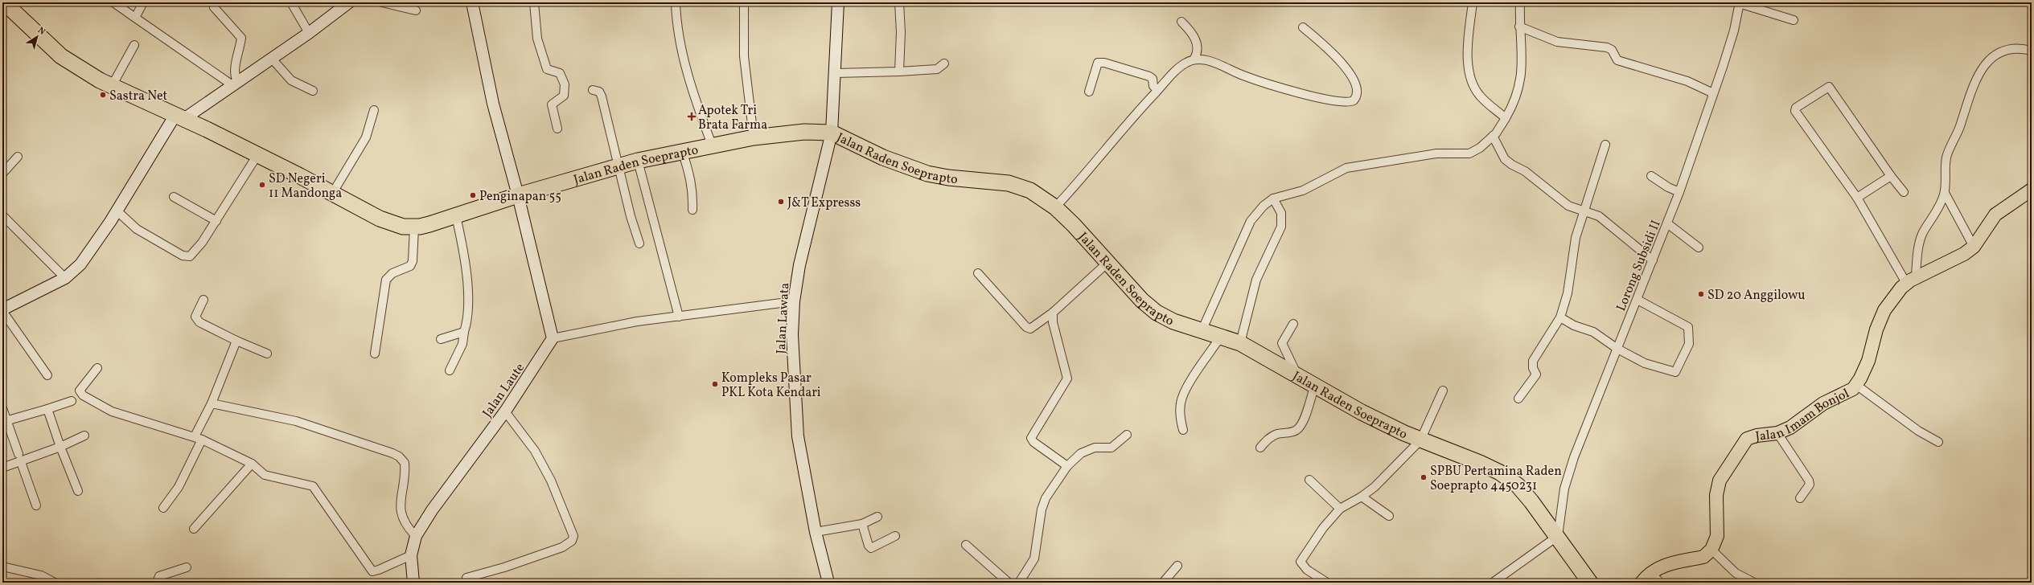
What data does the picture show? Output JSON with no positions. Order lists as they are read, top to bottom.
{
  "streets": {
    "highway": ["Jalan Raden Soeprapto"],
    "main road": ["Jalan Imam Bonjol"],
    "street": ["Lorong Subsidi II", "Jalan Lawata", "Jalan Laute"]
  },
  "crossings": [
    ["Jalan Raden Soeprapto", "Lorong Subsidi II"],
    ["Jalan Raden Soeprapto", "Jalan Lawata"]
  ],
  "places": {
    "other": [
      "Sastra Net",
      "SD Negeri 11 Mandonga",
      "Penginapan 55",
      "J&T Expresss",
      "SD 20 Anggilowu",
      "Kompleks Pasar PKL Kota Kendari",
      "SPBU Pertamina Raden Soeprapto 4450231"
    ],
    "health": ["Apotek Tri Brata Farma"]
  },
  "north": "top right"
}
